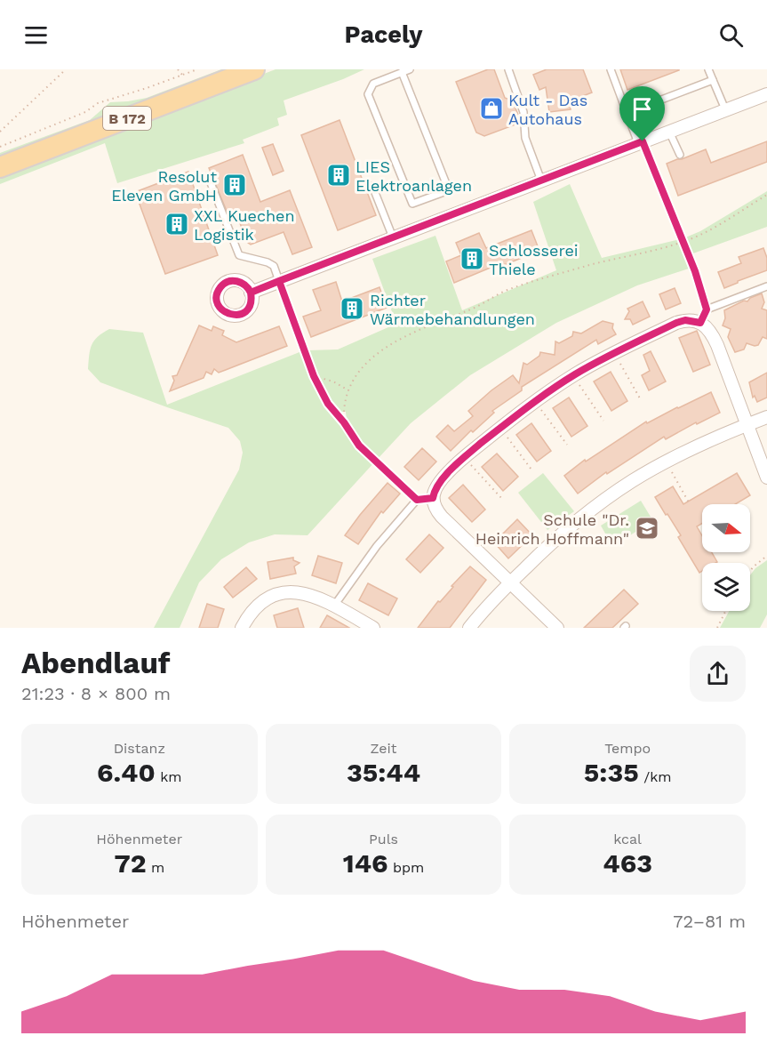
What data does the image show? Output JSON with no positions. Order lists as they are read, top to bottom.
{
  "streets": {
    "main road": ["B 172"]
  },
  "places": {
    "shop": ["Kult - Das Autohaus"],
    "building": [
      "LIES Elektroanlagen",
      "Resolut Eleven GmbH",
      "XXL Kuechen Logistik",
      "Schlosserei Thiele",
      "Richter Wärmebehandlungen"
    ],
    "school or university": ["Schule \"Dr. Heinrich Hoffmann\""]
  },
  "north": "right",
  "page": {
    "header": "Pacely",
    "heading": ["Abendlauf", "21:23 · 8 × 800 m"],
    "stats": [
      ["Distanz", "6.40 km"],
      ["Zeit", "35:44"],
      ["Tempo", "5:35 /km"],
      ["Höhenmeter", "72 m"],
      ["Puls", "146 bpm"],
      ["kcal", "463"]
    ],
    "chart": ["Höhenmeter", "72–81 m"]
  }
}
